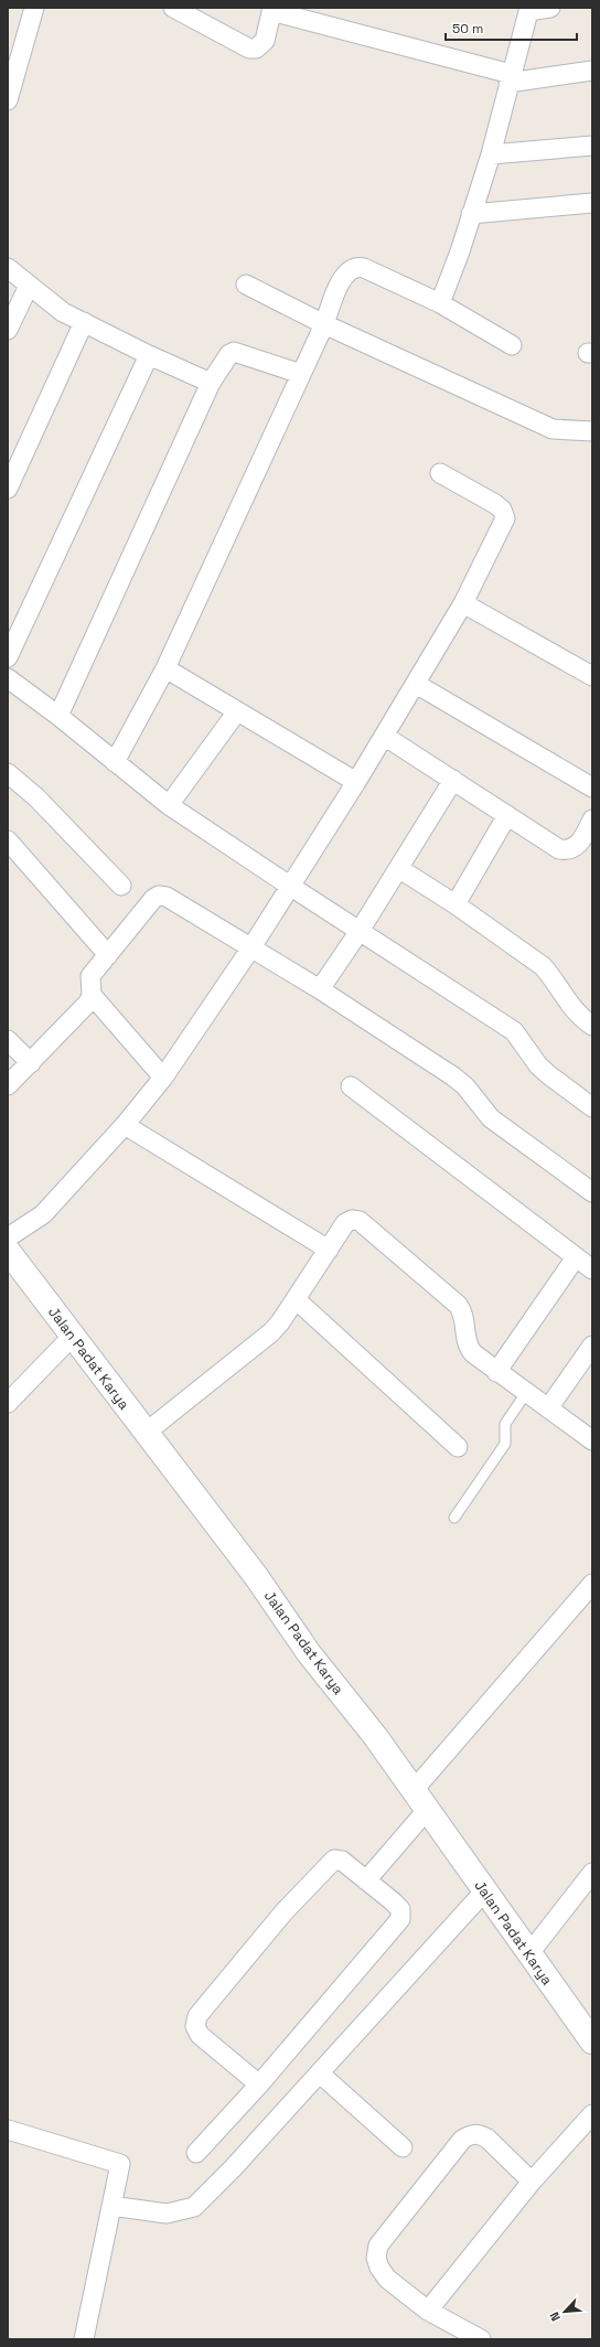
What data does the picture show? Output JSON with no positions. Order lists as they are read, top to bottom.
{
  "streets": {
    "street": ["Jalan Padat Karya"]
  },
  "scale_bar": "50 m",
  "north": "bottom left"
}
